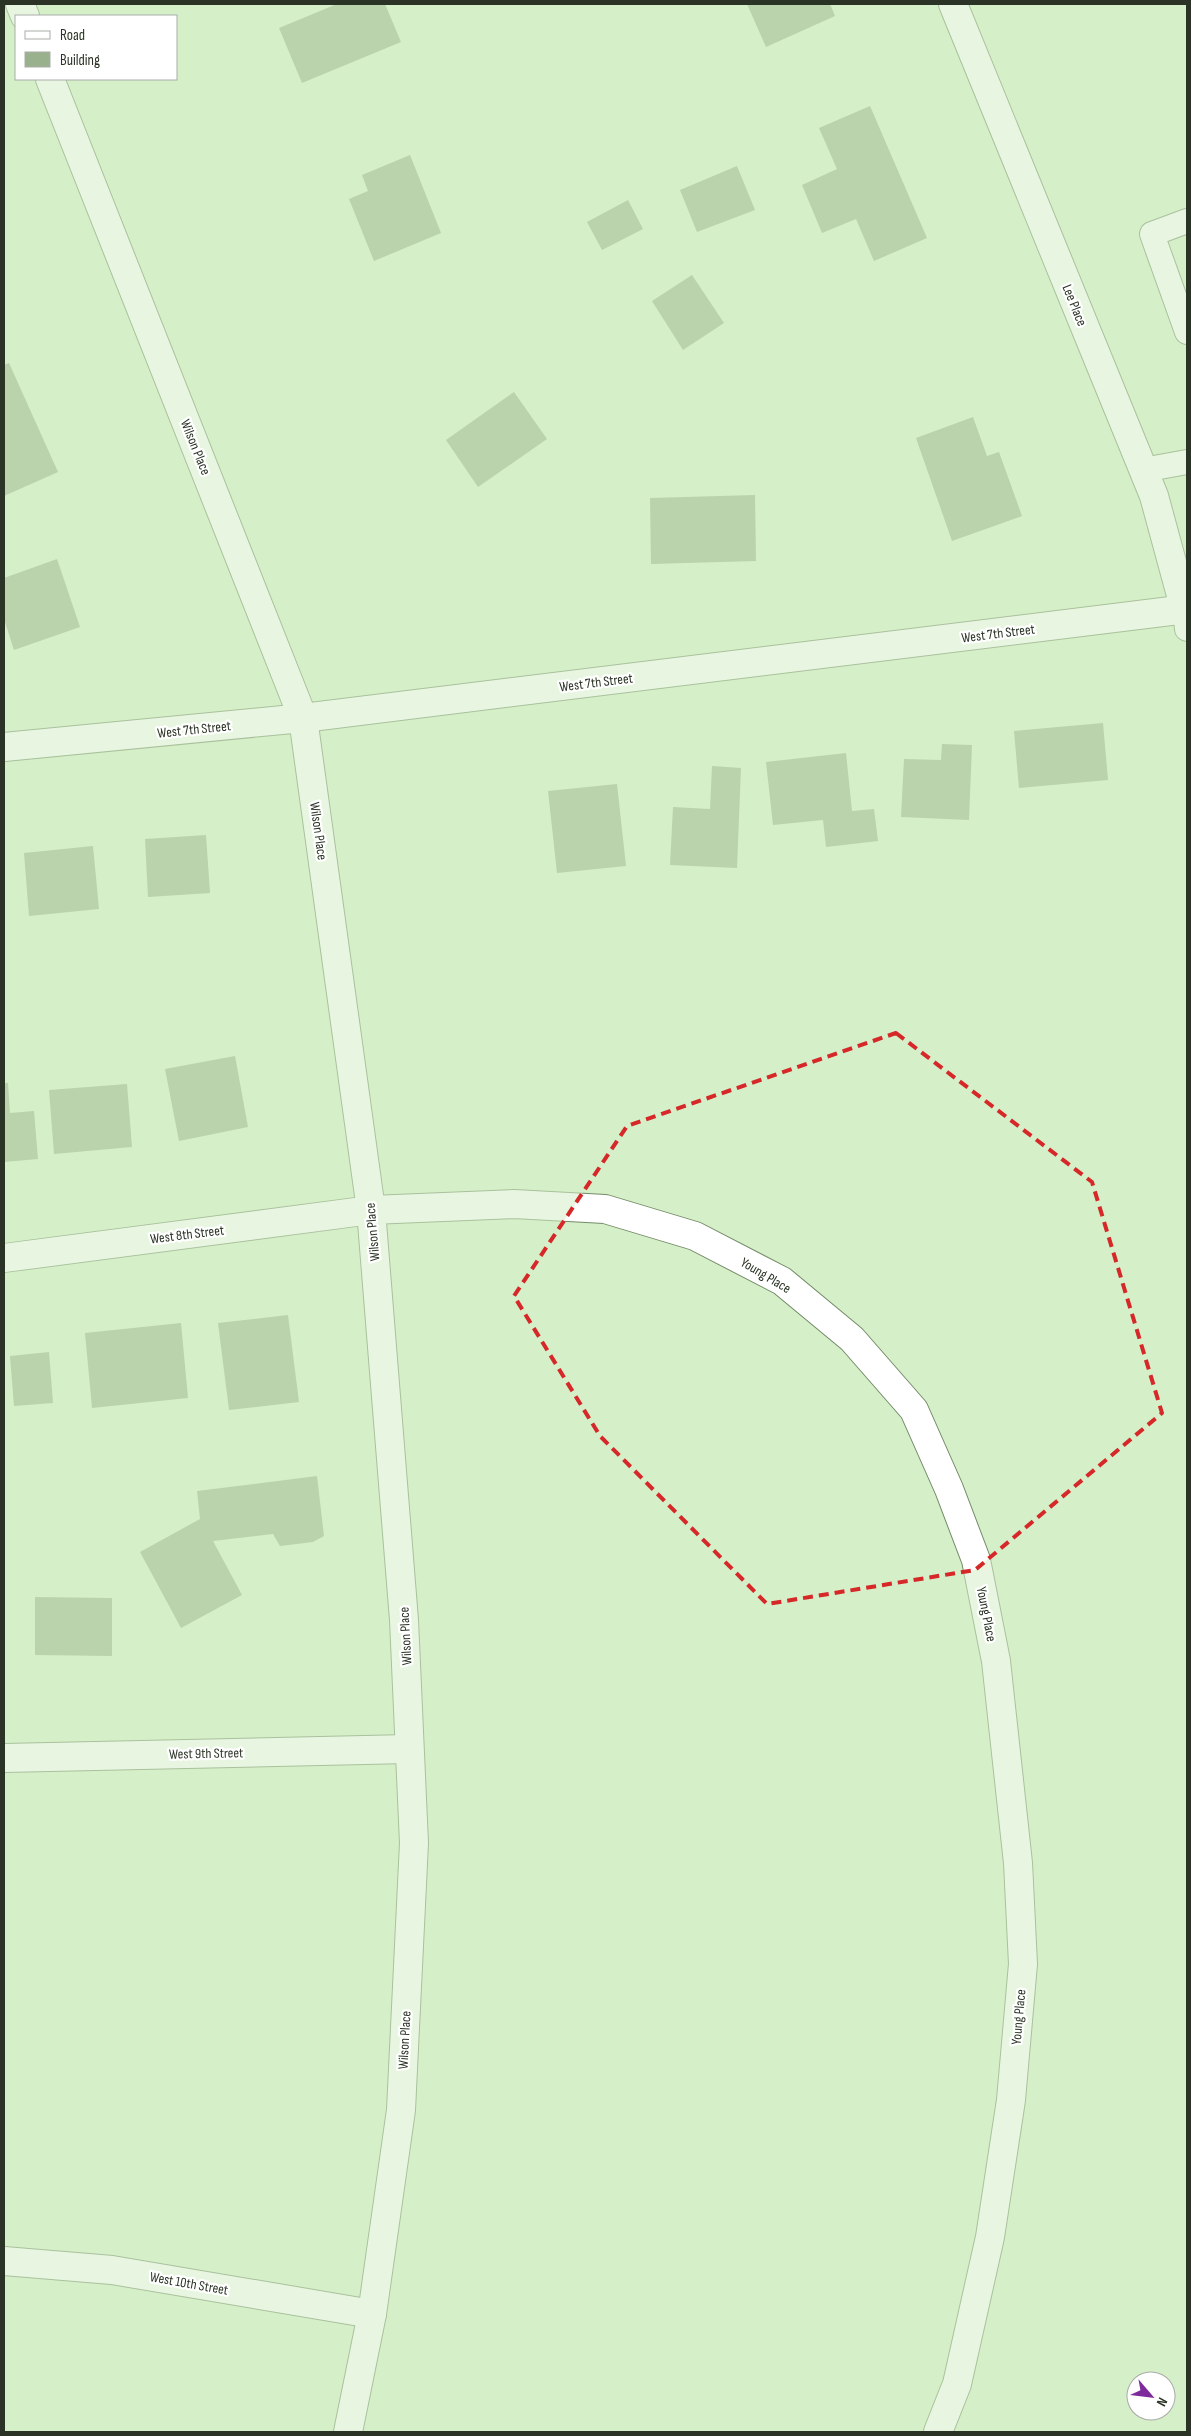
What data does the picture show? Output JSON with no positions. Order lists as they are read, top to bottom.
{
  "streets": {
    "street": [
      "Lee Place",
      "Wilson Place",
      "West 7th Street",
      "West 8th Street",
      "Young Place",
      "West 9th Street",
      "West 10th Street"
    ]
  },
  "crossings": [
    ["Lee Place", "West 7th Street"],
    ["Wilson Place", "West 7th Street"],
    ["Wilson Place", "West 8th Street"],
    ["Wilson Place", "Young Place"],
    ["Wilson Place", "West 9th Street"],
    ["Wilson Place", "West 10th Street"],
    ["West 8th Street", "Young Place"]
  ],
  "legend": ["Road", "Building"],
  "north": "bottom right"
}
